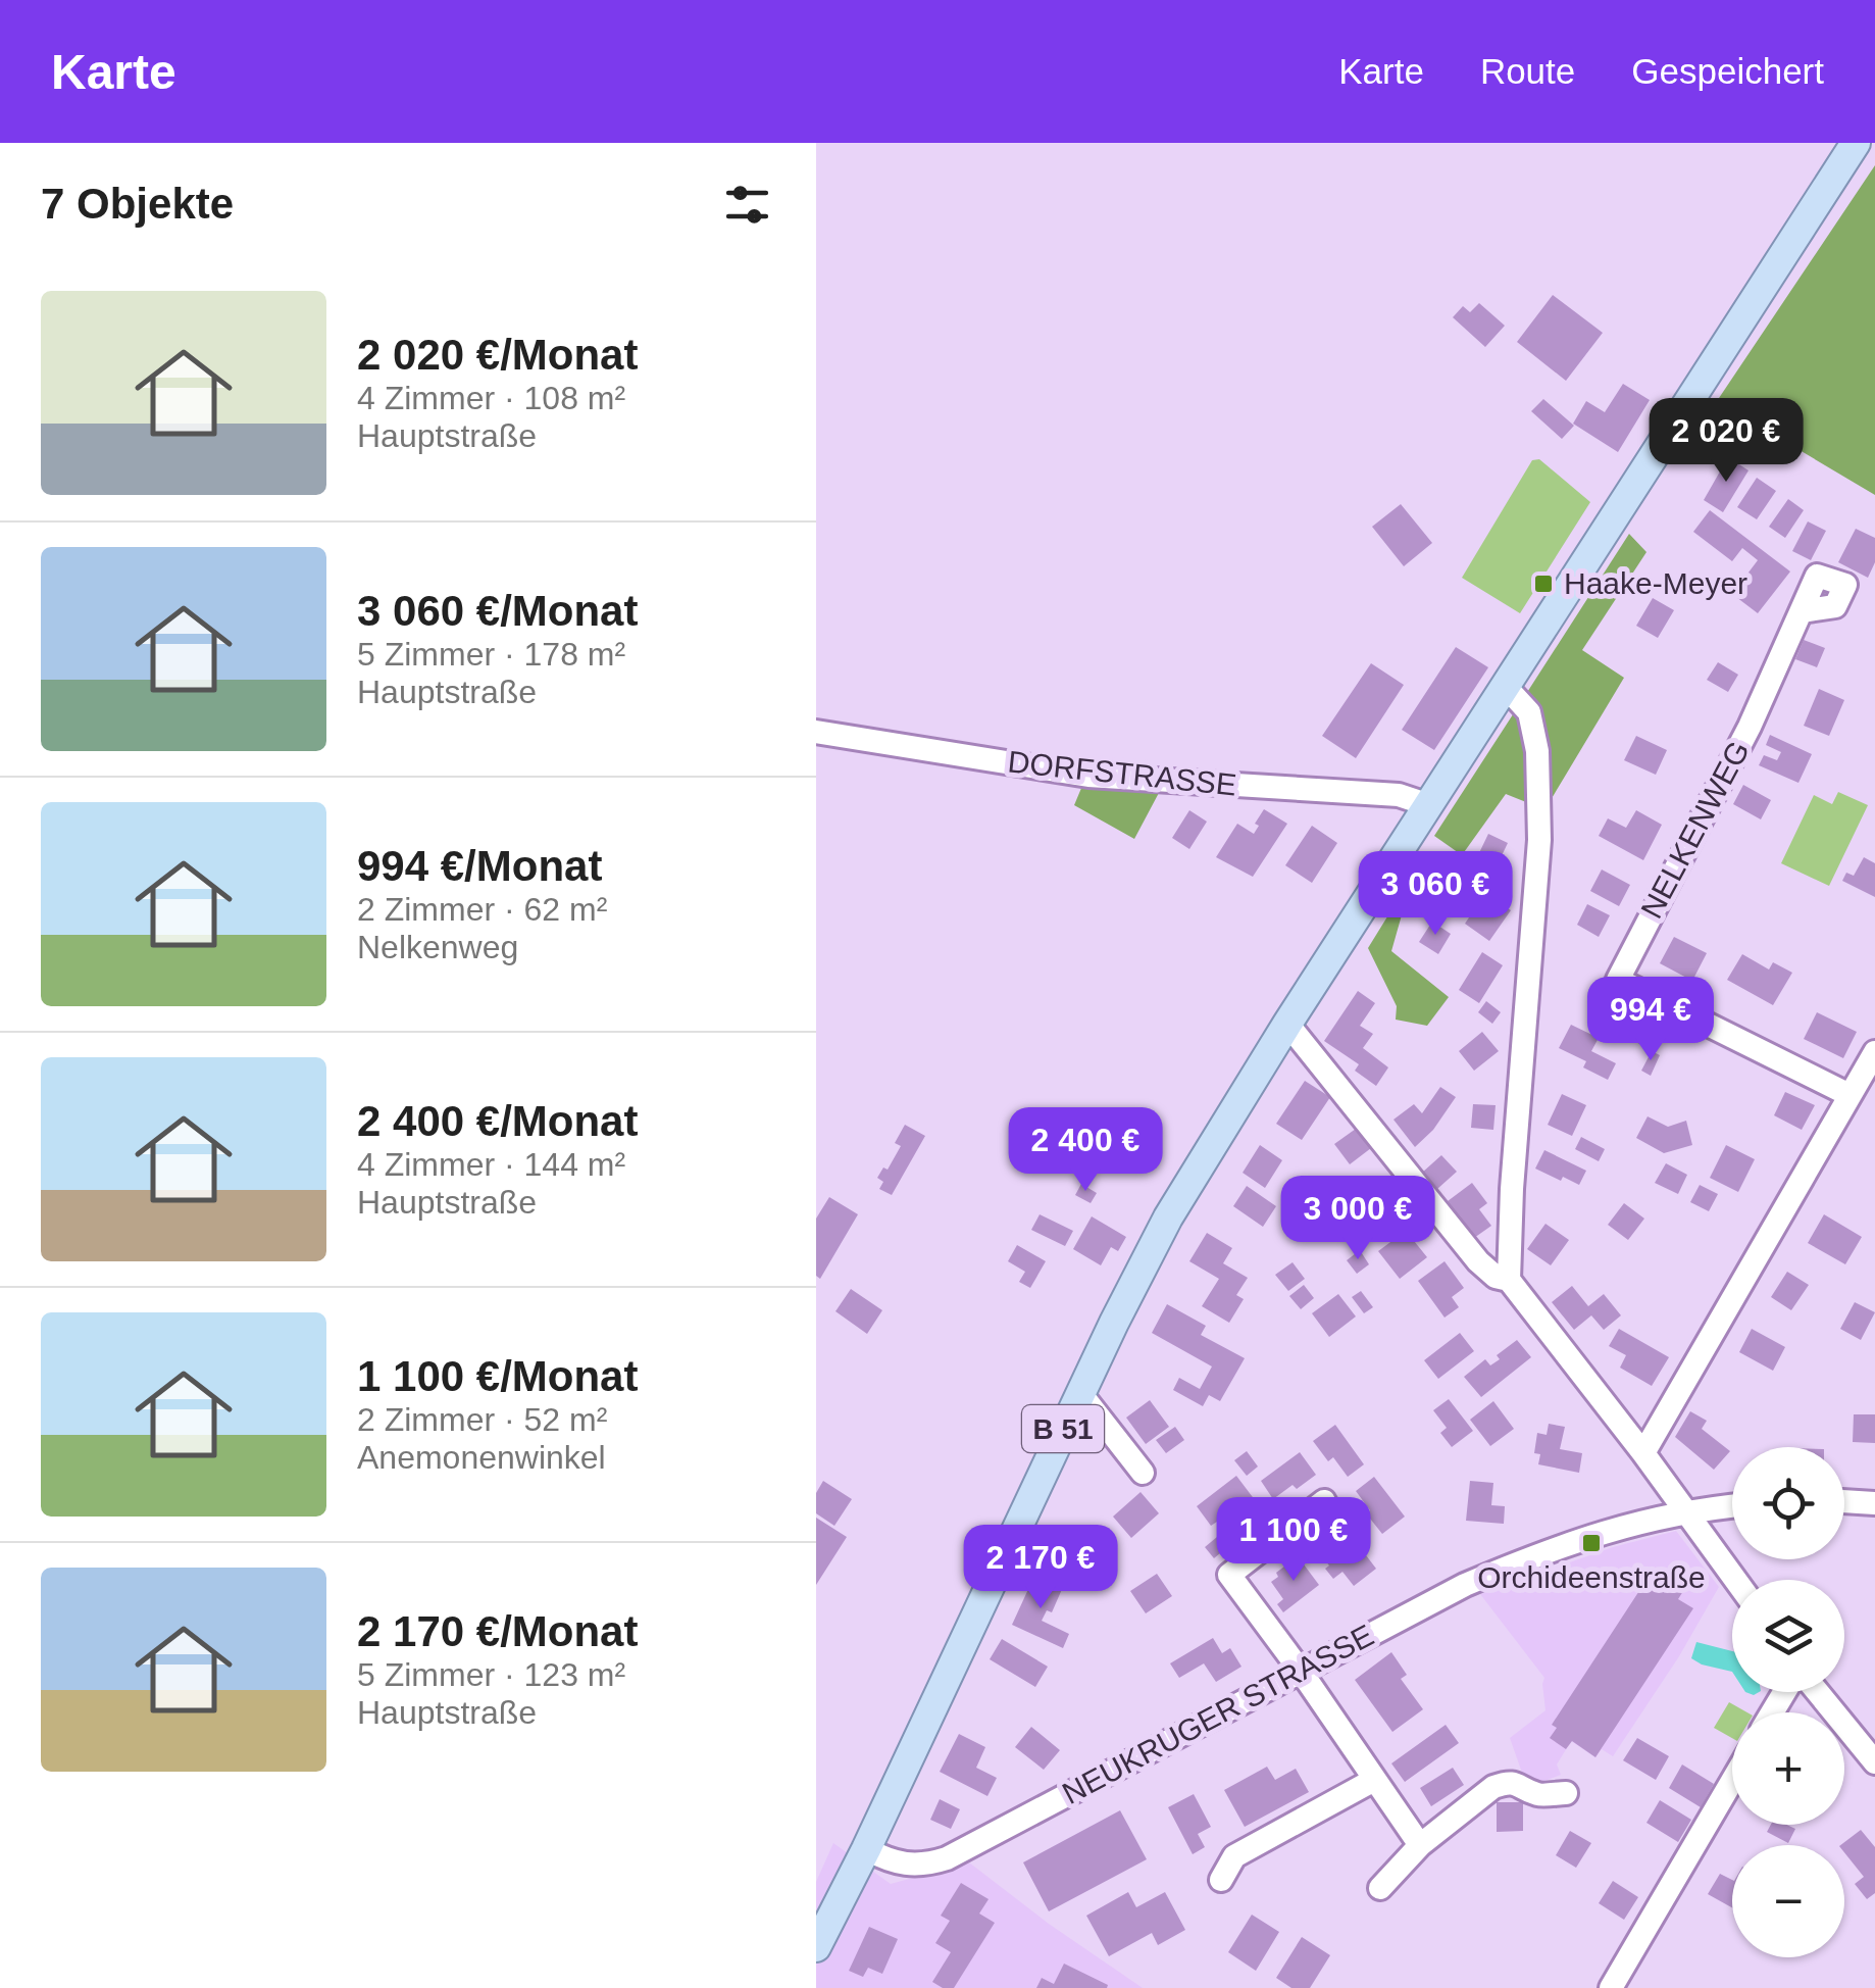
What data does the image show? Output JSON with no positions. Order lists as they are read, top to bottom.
{
  "streets": {
    "main road": ["B 51"],
    "street": ["DORFSTRASSE", "NELKENWEG", "NEUKRUGER STRASSE"]
  },
  "crossings": [
    ["DORFSTRASSE", "B 51"],
    ["B 51", "NEUKRUGER STRASSE"]
  ],
  "places": {
    "transit": ["Haake-Meyer", "Orchideenstraße"]
  },
  "page": {
    "header": "Karte",
    "nav": ["Karte", "Route", "Gespeichert"],
    "heading": "7 Objekte",
    "list": [
      {
        "name": "2 020 €/Monat",
        "note": "4 Zimmer · 108 m² · Hauptstraße"
      },
      {
        "name": "3 060 €/Monat",
        "note": "5 Zimmer · 178 m² · Hauptstraße"
      },
      {
        "name": "994 €/Monat",
        "note": "2 Zimmer · 62 m² · Nelkenweg"
      },
      {
        "name": "2 400 €/Monat",
        "note": "4 Zimmer · 144 m² · Hauptstraße"
      },
      {
        "name": "1 100 €/Monat",
        "note": "2 Zimmer · 52 m² · Anemonenwinkel"
      },
      {
        "name": "2 170 €/Monat",
        "note": "5 Zimmer · 123 m² · Hauptstraße"
      }
    ],
    "price": [
      "2 020 €",
      "3 060 €",
      "994 €",
      "2 400 €",
      "3 000 €",
      "1 100 €",
      "2 170 €"
    ],
    "map_buttons": ["+", "−"]
  }
}
